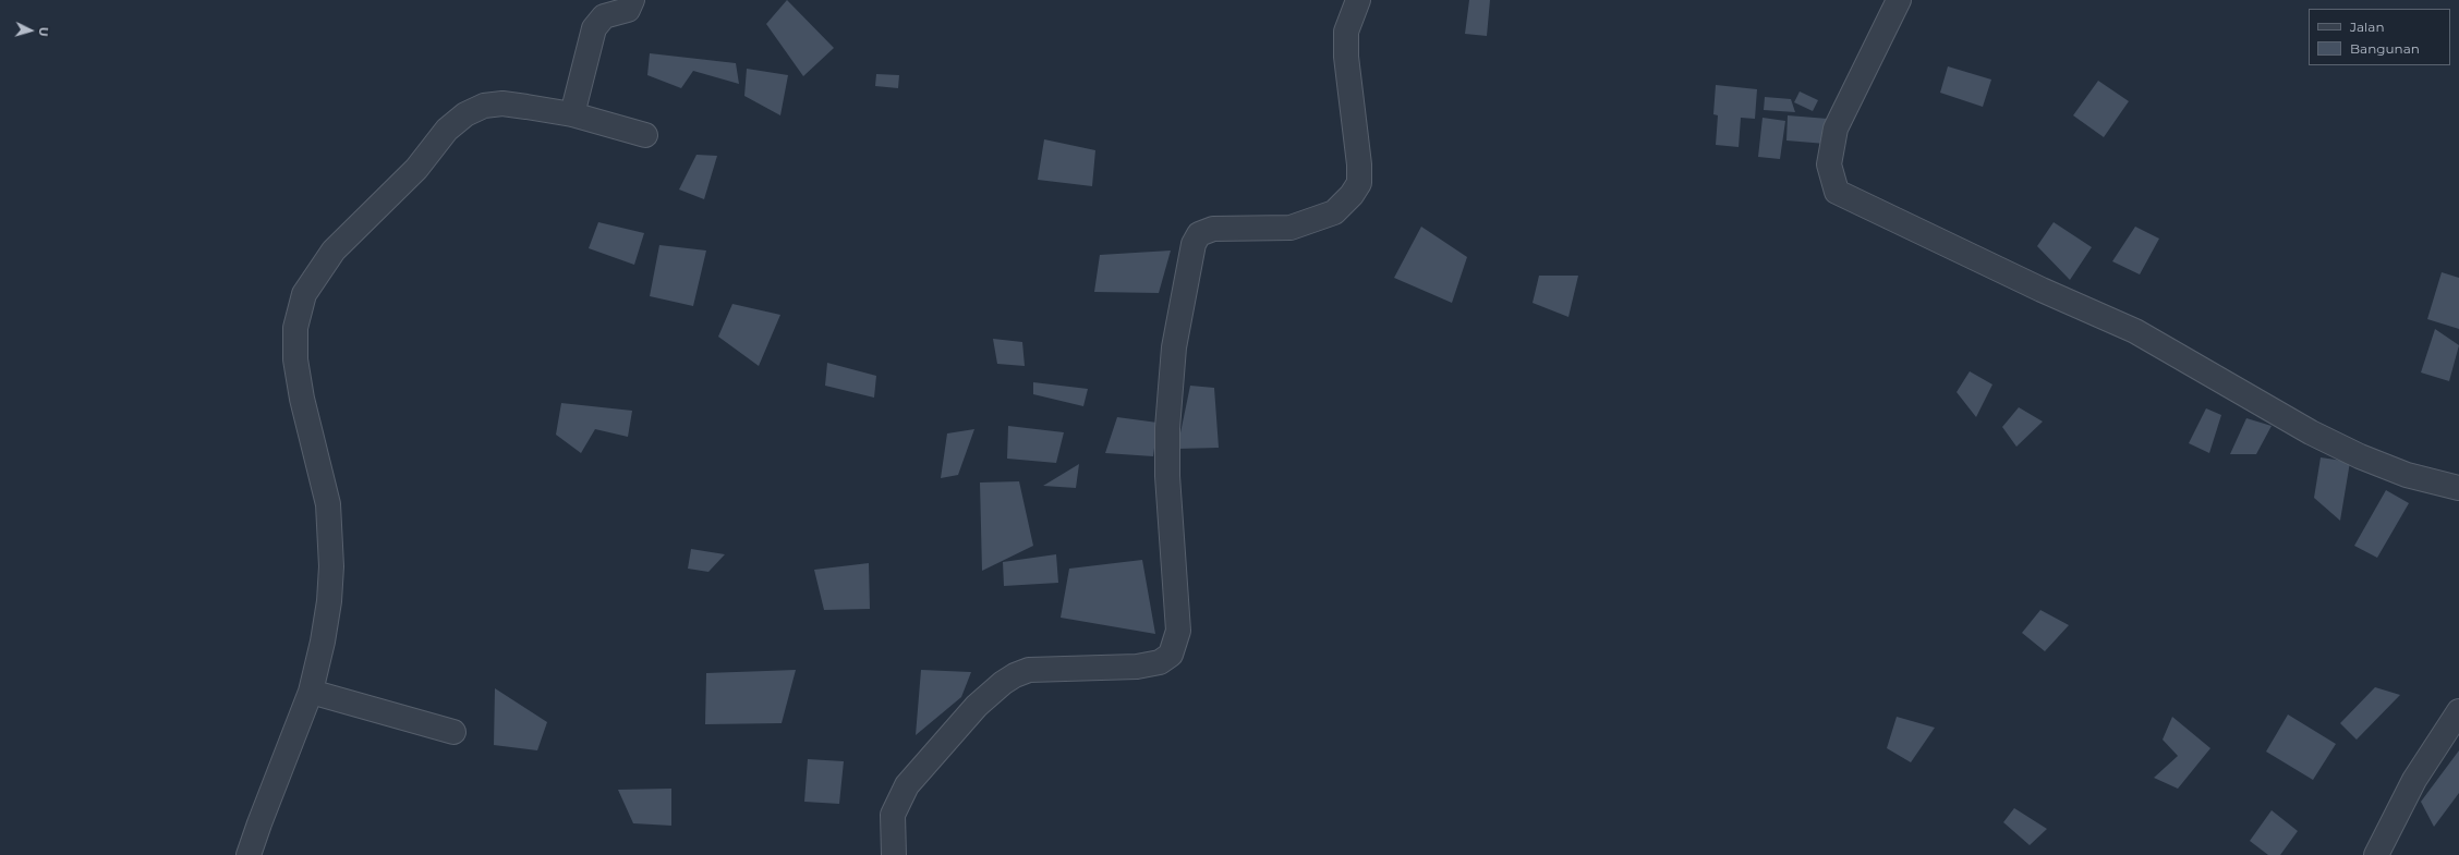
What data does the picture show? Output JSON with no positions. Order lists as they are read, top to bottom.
{
  "legend": ["Jalan", "Bangunan"],
  "north": "right"
}
